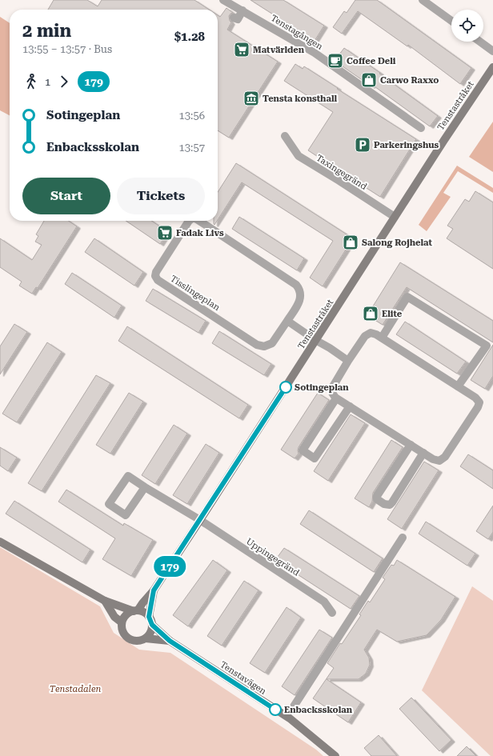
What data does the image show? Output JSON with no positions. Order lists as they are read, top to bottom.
{
  "streets": {
    "street": [
      "Tenstagången",
      "Tenstastråket",
      "Taxingegränd",
      "Tisslingeplan",
      "Uppingegränd",
      "Tenstavägen"
    ]
  },
  "crossings": [
    ["Tenstastråket", "Taxingegränd"],
    ["Tenstastråket", "Uppingegränd"],
    ["Tenstastråket", "Tenstavägen"]
  ],
  "parks": ["Tenstadalen"],
  "places": {
    "supermarket": ["Matvärlden", "Fadak Livs"],
    "cafe": ["Coffee Deli"],
    "shop": ["Carwo Raxxo", "Salong Rojhelat", "Elite"],
    "museum": ["Tensta konsthall"],
    "parking": ["Parkeringshus"],
    "other": ["Sotingeplan", "Enbacksskolan"]
  },
  "lines": ["bus line 179"],
  "page": {
    "on_map": "179",
    "heading": ["2 min", "13:55 – 13:57 · Bus", "$1.28"],
    "legs": ["1", "179"],
    "list": [
      {
        "name": "Sotingeplan",
        "value": "13:56"
      },
      {
        "name": "Enbacksskolan",
        "value": "13:57"
      }
    ],
    "buttons": ["Start", "Tickets"]
  }
}
